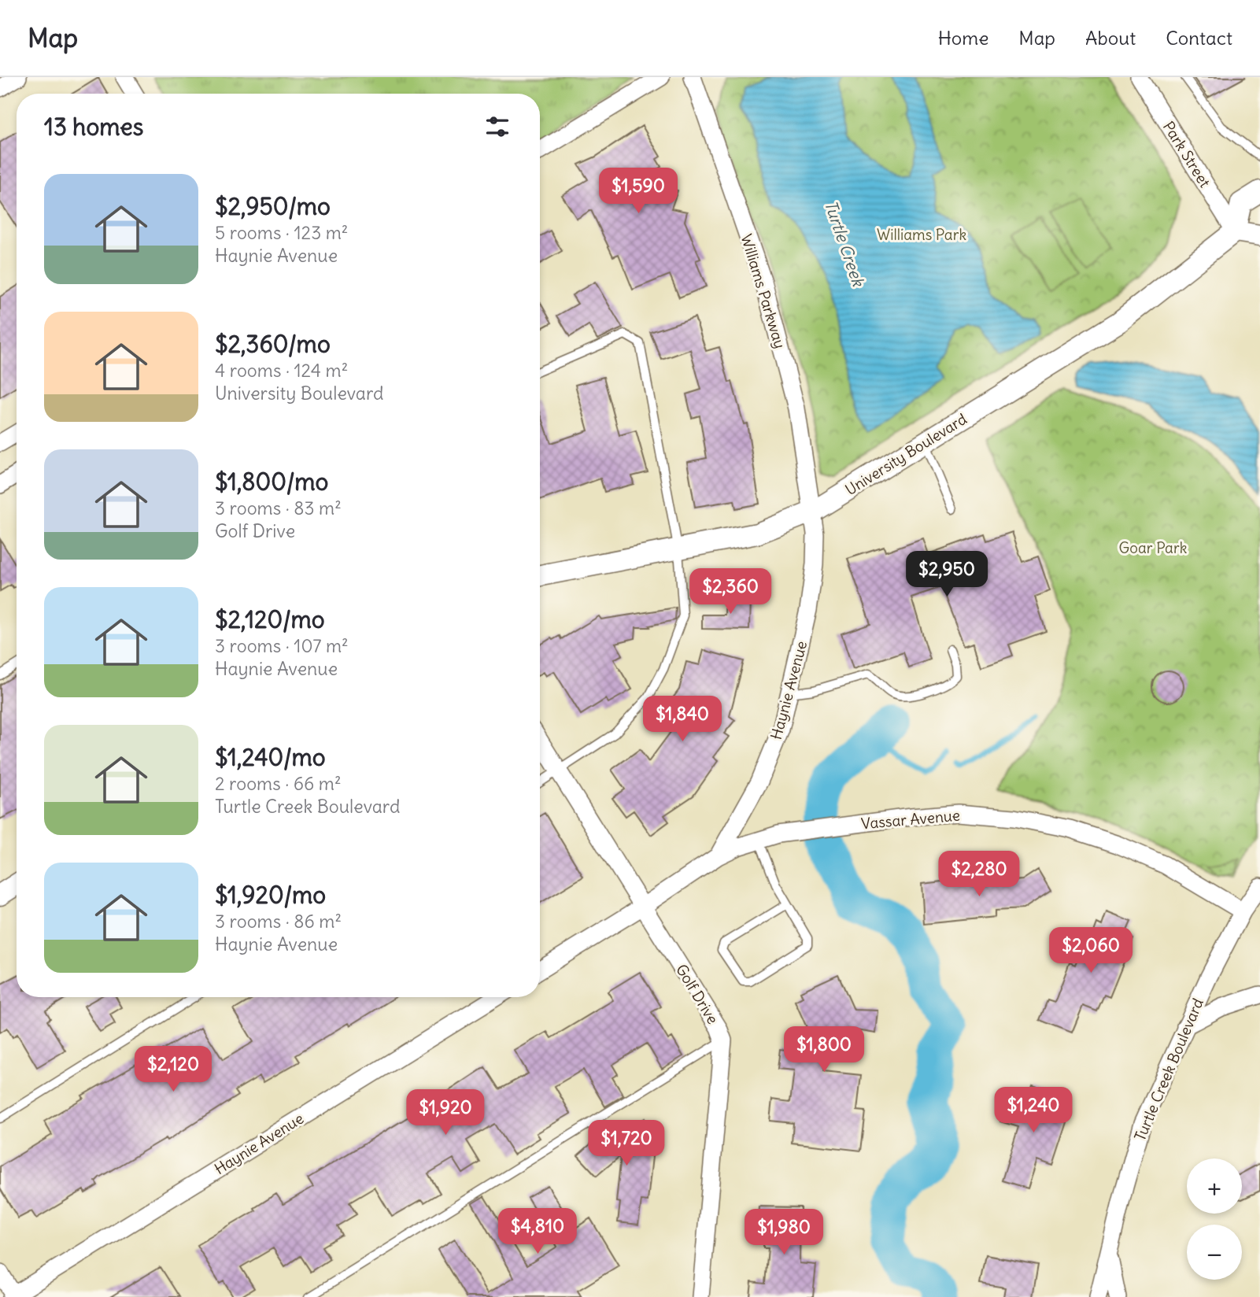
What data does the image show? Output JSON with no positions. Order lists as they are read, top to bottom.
{
  "streets": {
    "street": [
      "Park Street",
      "Williams Parkway",
      "University Boulevard",
      "Haynie Avenue",
      "Vassar Avenue",
      "Golf Drive",
      "Turtle Creek Boulevard"
    ]
  },
  "crossings": [
    ["Park Street", "University Boulevard"],
    ["Williams Parkway", "University Boulevard"],
    ["Williams Parkway", "Haynie Avenue"],
    ["University Boulevard", "Haynie Avenue"],
    ["Haynie Avenue", "Vassar Avenue"],
    ["Vassar Avenue", "Golf Drive"],
    ["Vassar Avenue", "Turtle Creek Boulevard"]
  ],
  "water": ["Turtle Creek"],
  "parks": ["Williams Park", "Goar Park"],
  "page": {
    "header": "Map",
    "nav": [
      "Home",
      "Map",
      "About",
      "Contact"
    ],
    "heading": "13 homes",
    "list": [
      {
        "name": "$2,950/mo",
        "note": "5 rooms · 123 m² · Haynie Avenue"
      },
      {
        "name": "$2,360/mo",
        "note": "4 rooms · 124 m² · University Boulevard"
      },
      {
        "name": "$1,800/mo",
        "note": "3 rooms · 83 m² · Golf Drive"
      },
      {
        "name": "$2,120/mo",
        "note": "3 rooms · 107 m² · Haynie Avenue"
      },
      {
        "name": "$1,240/mo",
        "note": "2 rooms · 66 m² · Turtle Creek Boulevard"
      },
      {
        "name": "$1,920/mo",
        "note": "3 rooms · 86 m² · Haynie Avenue"
      }
    ],
    "price": [
      "$1,590",
      "$2,950",
      "$2,360",
      "$1,840",
      "$2,280",
      "$2,060",
      "$1,800",
      "$2,120",
      "$1,240",
      "$1,920",
      "$1,720",
      "$4,810",
      "$1,980"
    ],
    "map_buttons": ["+", "−"]
  }
}
